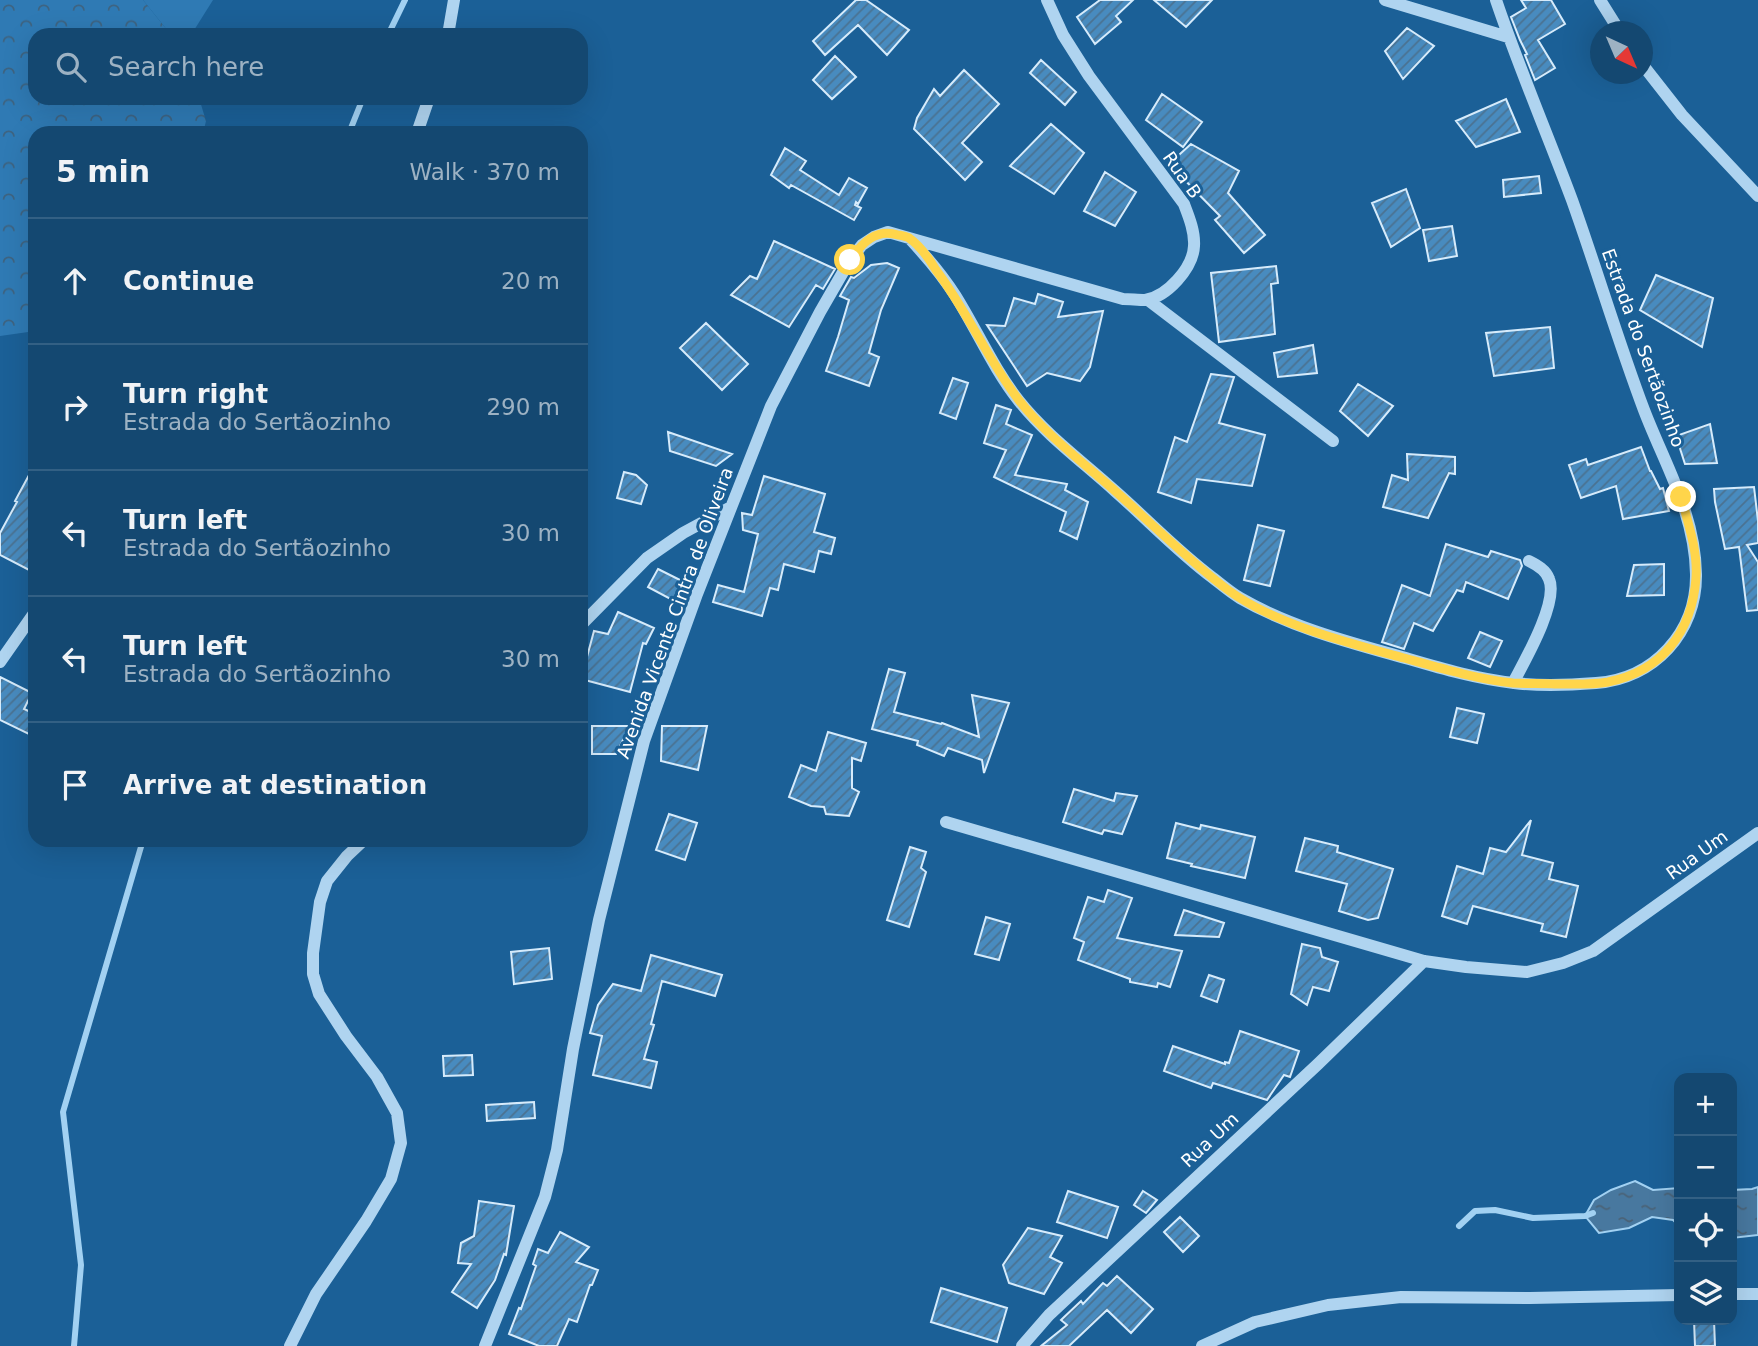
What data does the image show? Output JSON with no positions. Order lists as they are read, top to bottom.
{
  "streets": {
    "street": [
      "Rua B",
      "Estrada do Sertãozinho",
      "Avenida Vicente Cintra de Oliveira",
      "Rua Um"
    ]
  },
  "crossings": [
    ["Estrada do Sertãozinho", "Avenida Vicente Cintra de Oliveira"]
  ],
  "north": "bottom right",
  "page": {
    "search": "Search here",
    "heading": ["5 min", "Walk · 370 m"],
    "list": [
      ["Continue", "20 m"],
      ["Turn right", "Estrada do Sertãozinho", "290 m"],
      ["Turn left", "Estrada do Sertãozinho", "30 m"],
      ["Turn left", "Estrada do Sertãozinho", "30 m"],
      "Arrive at destination"
    ],
    "map_buttons": ["+", "−"]
  }
}
